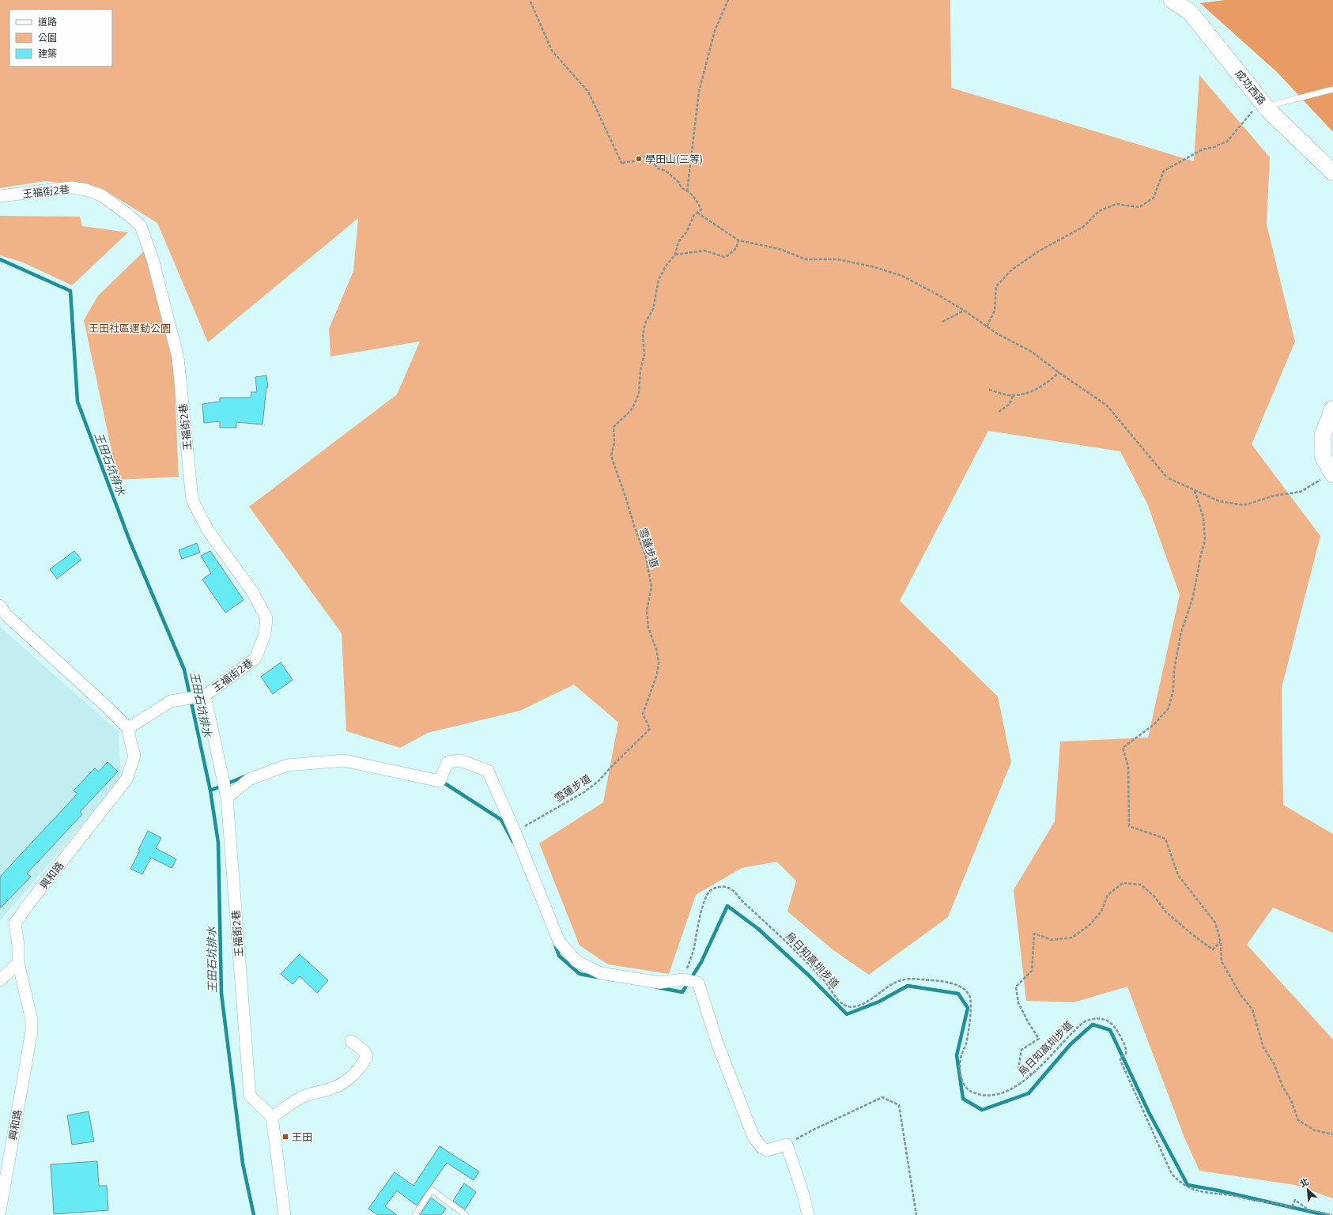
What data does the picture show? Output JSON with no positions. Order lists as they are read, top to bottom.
{
  "streets": {
    "street": ["成功西路", "王福街2巷", "興和路"],
    "path": ["雪蓮步道", "烏日知高圳步道"]
  },
  "water": ["王田石坑排水"],
  "parks": ["王田社區運動公園"],
  "places": {
    "other": ["學田山(三等)"],
    "transit": ["王田"]
  },
  "legend": ["道路", "公園", "建築"],
  "north": "top left"
}
